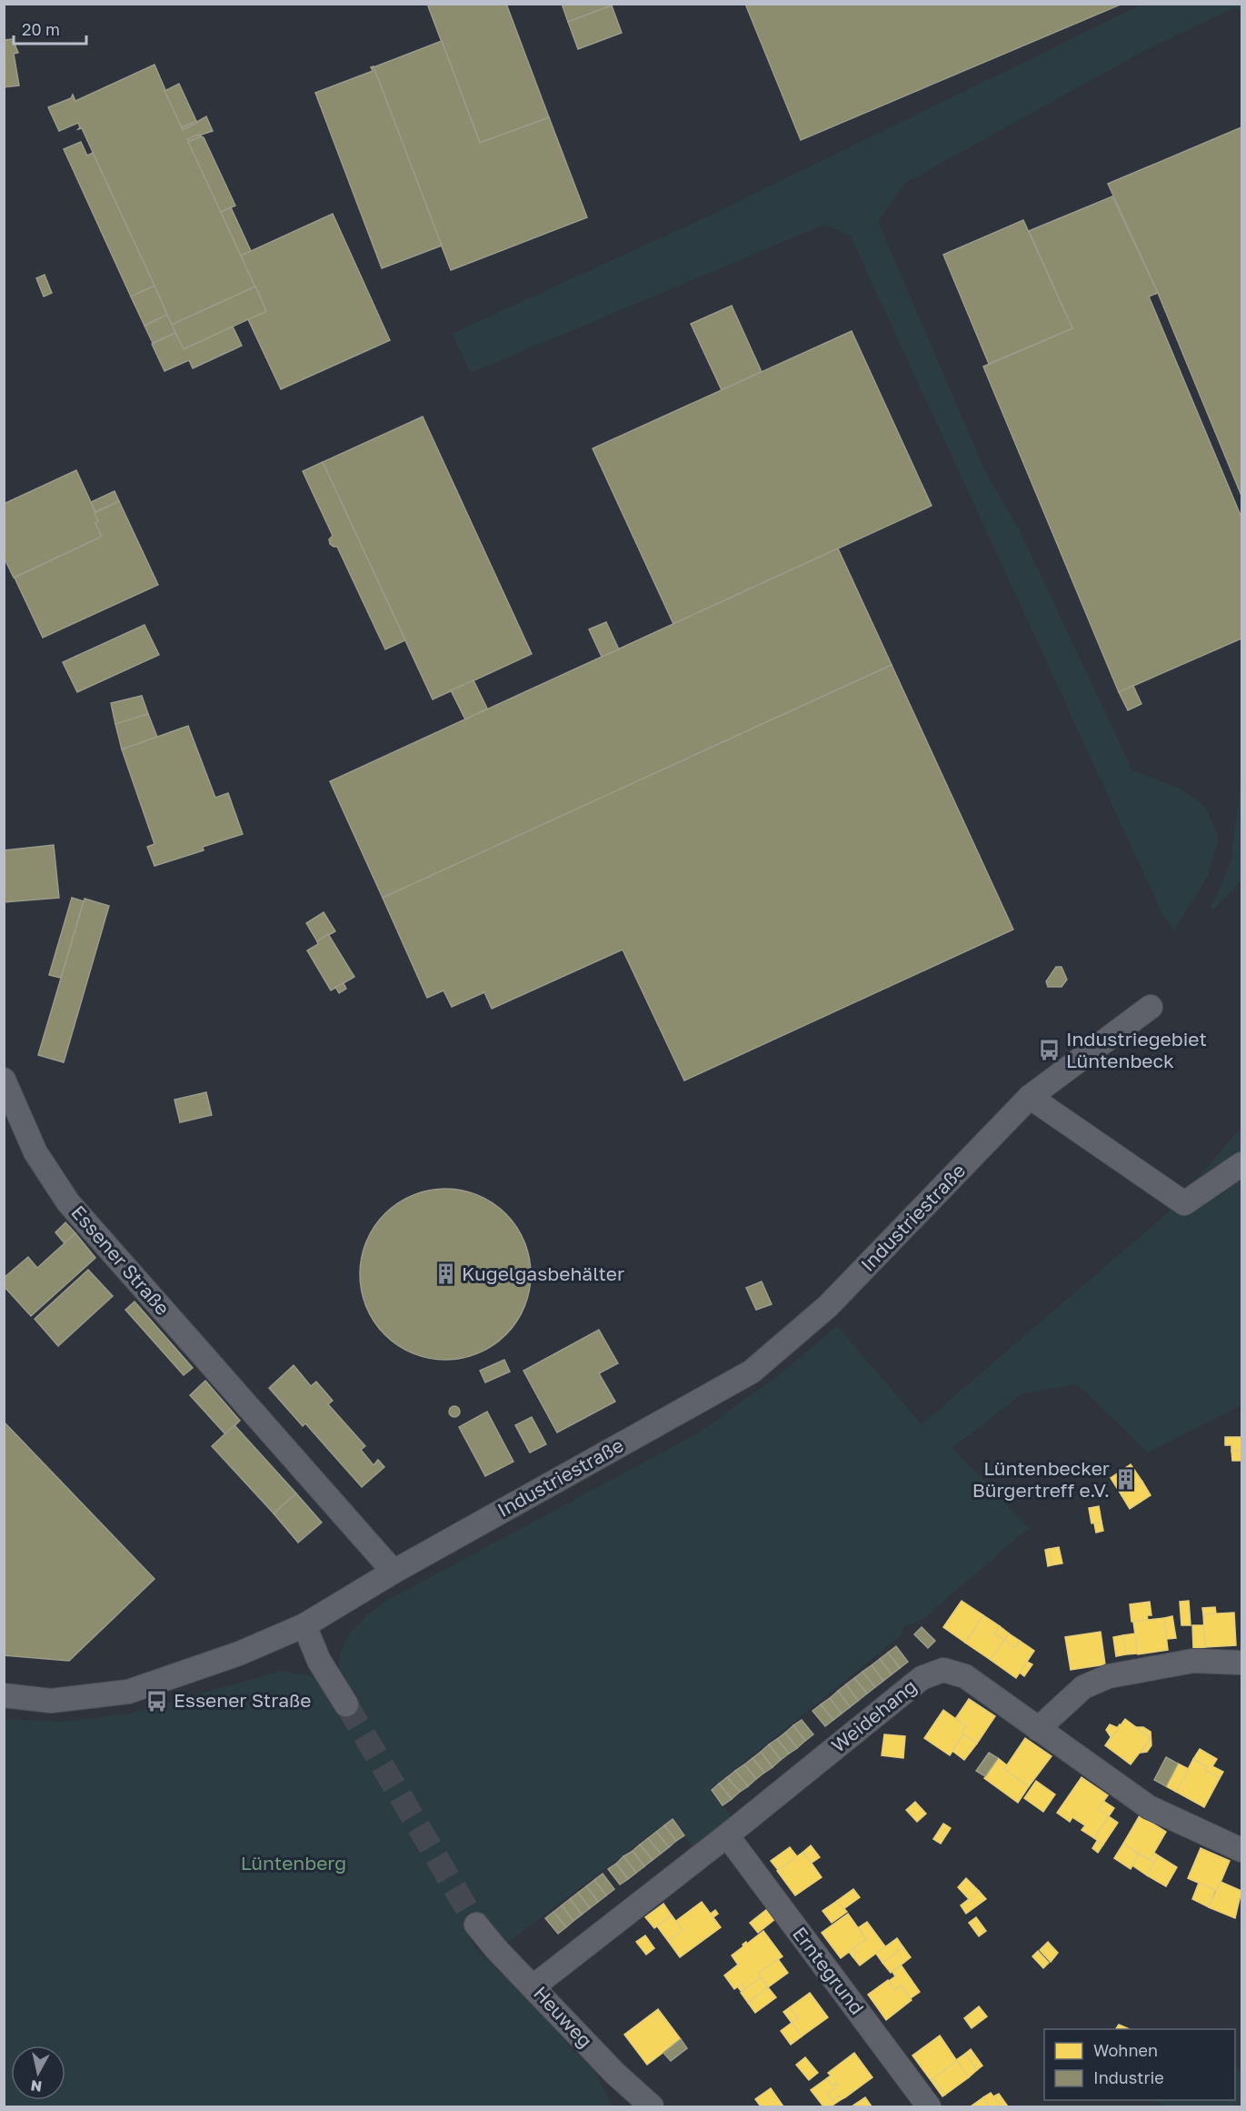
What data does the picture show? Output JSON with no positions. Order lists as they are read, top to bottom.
{
  "streets": {
    "street": [
      "Industriestraße",
      "Essener Straße",
      "Weidehang",
      "Erntegrund",
      "Heuweg"
    ]
  },
  "crossings": [
    ["Industriestraße", "Essener Straße"],
    ["Weidehang", "Erntegrund"],
    ["Weidehang", "Heuweg"]
  ],
  "parks": ["Lüntenberg"],
  "places": {
    "bus stop": ["Industriegebiet Lüntenbeck", "Essener Straße"],
    "building": ["Kugelgasbehälter", "Lüntenbecker Bürgertreff e.V."]
  },
  "legend": ["Wohnen", "Industrie"],
  "scale_bar": "20 m",
  "north": "bottom"
}
